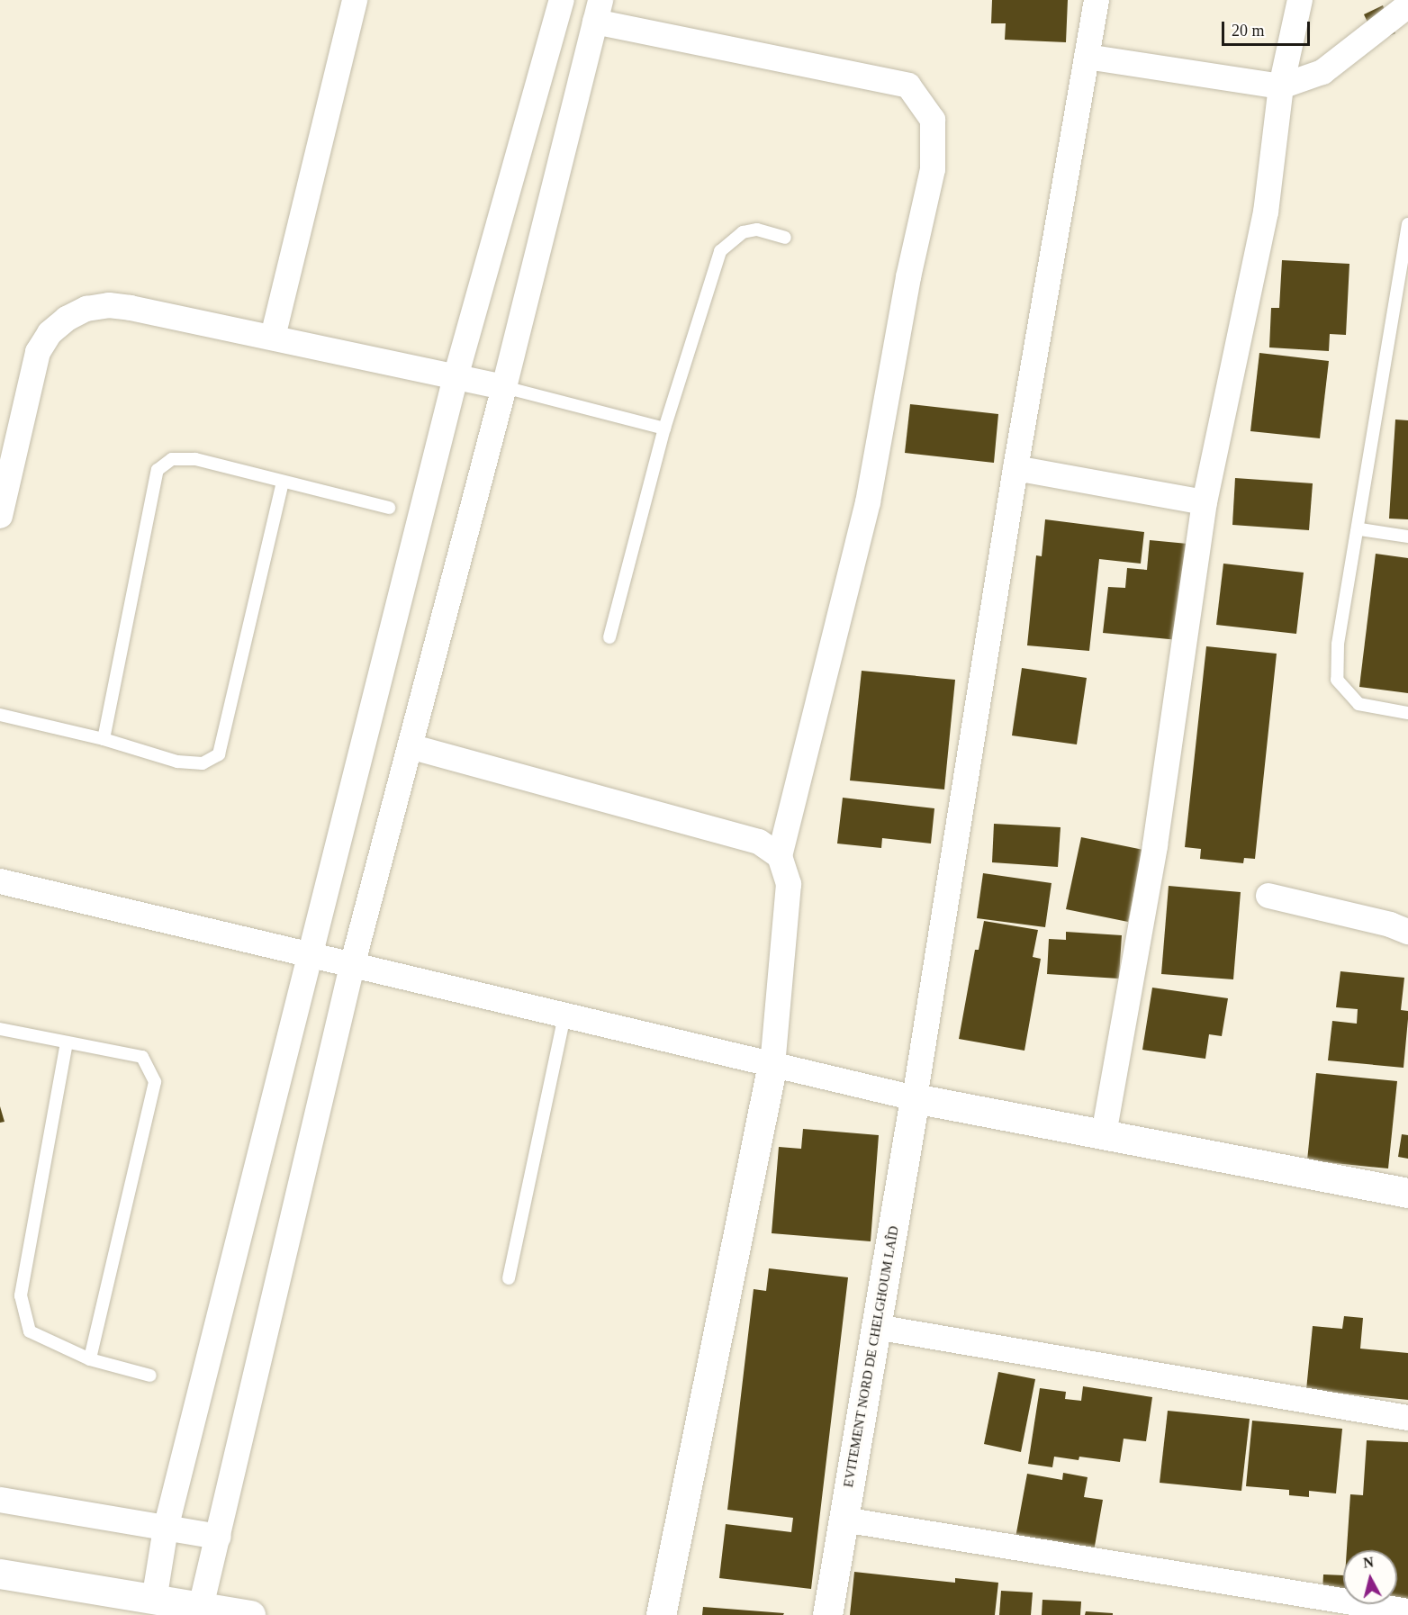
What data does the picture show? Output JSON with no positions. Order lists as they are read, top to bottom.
{
  "streets": {
    "main road": ["EVITEMENT NORD DE CHELGHOUM LAÎD"]
  },
  "scale_bar": "20 m",
  "north": "top"
}
